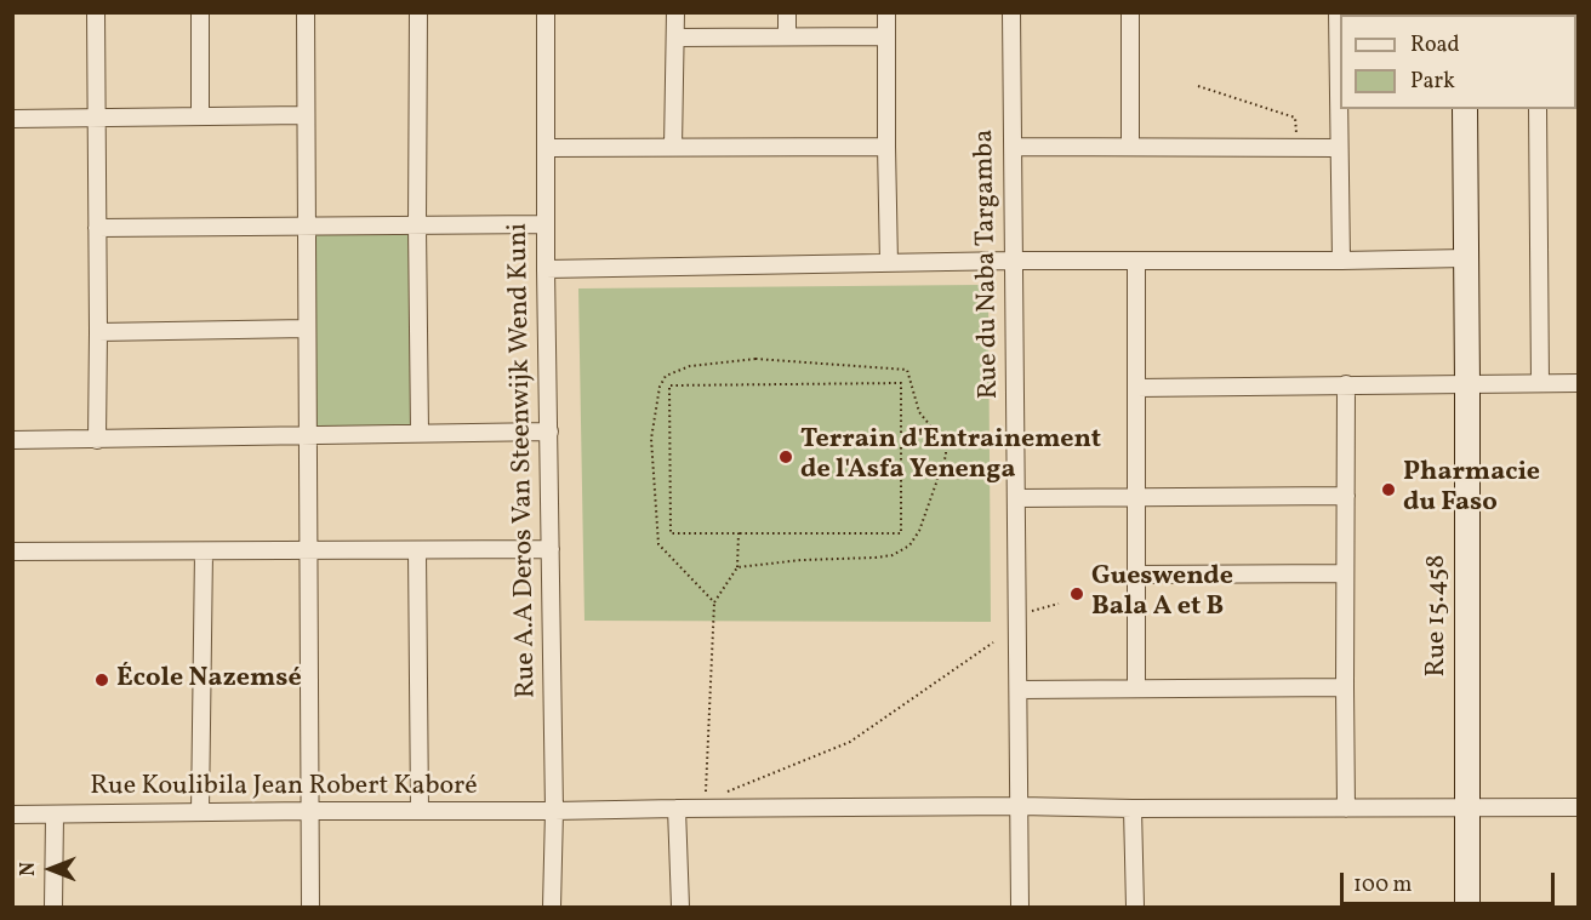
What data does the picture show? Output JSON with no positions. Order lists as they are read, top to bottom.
{
  "streets": {
    "main road": ["Rue 15.458"],
    "street": ["Rue du Naba Targamba", "Rue A.A Deros Van Steenwijk Wend Kuni", "Rue Koulibila Jean Robert Kaboré"]
  },
  "crossings": [
    ["Rue du Naba Targamba", "Rue Koulibila Jean Robert Kaboré"],
    ["Rue A.A Deros Van Steenwijk Wend Kuni", "Rue Koulibila Jean Robert Kaboré"],
    ["Rue 15.458", "Rue Koulibila Jean Robert Kaboré"]
  ],
  "places": [
    "Terrain d'Entrainement de l'Asfa Yenenga",
    "Pharmacie du Faso",
    "Gueswende Bala A et B",
    "École Nazemsé"
  ],
  "legend": ["Road", "Park"],
  "scale_bar": "100 m",
  "north": "left"
}
